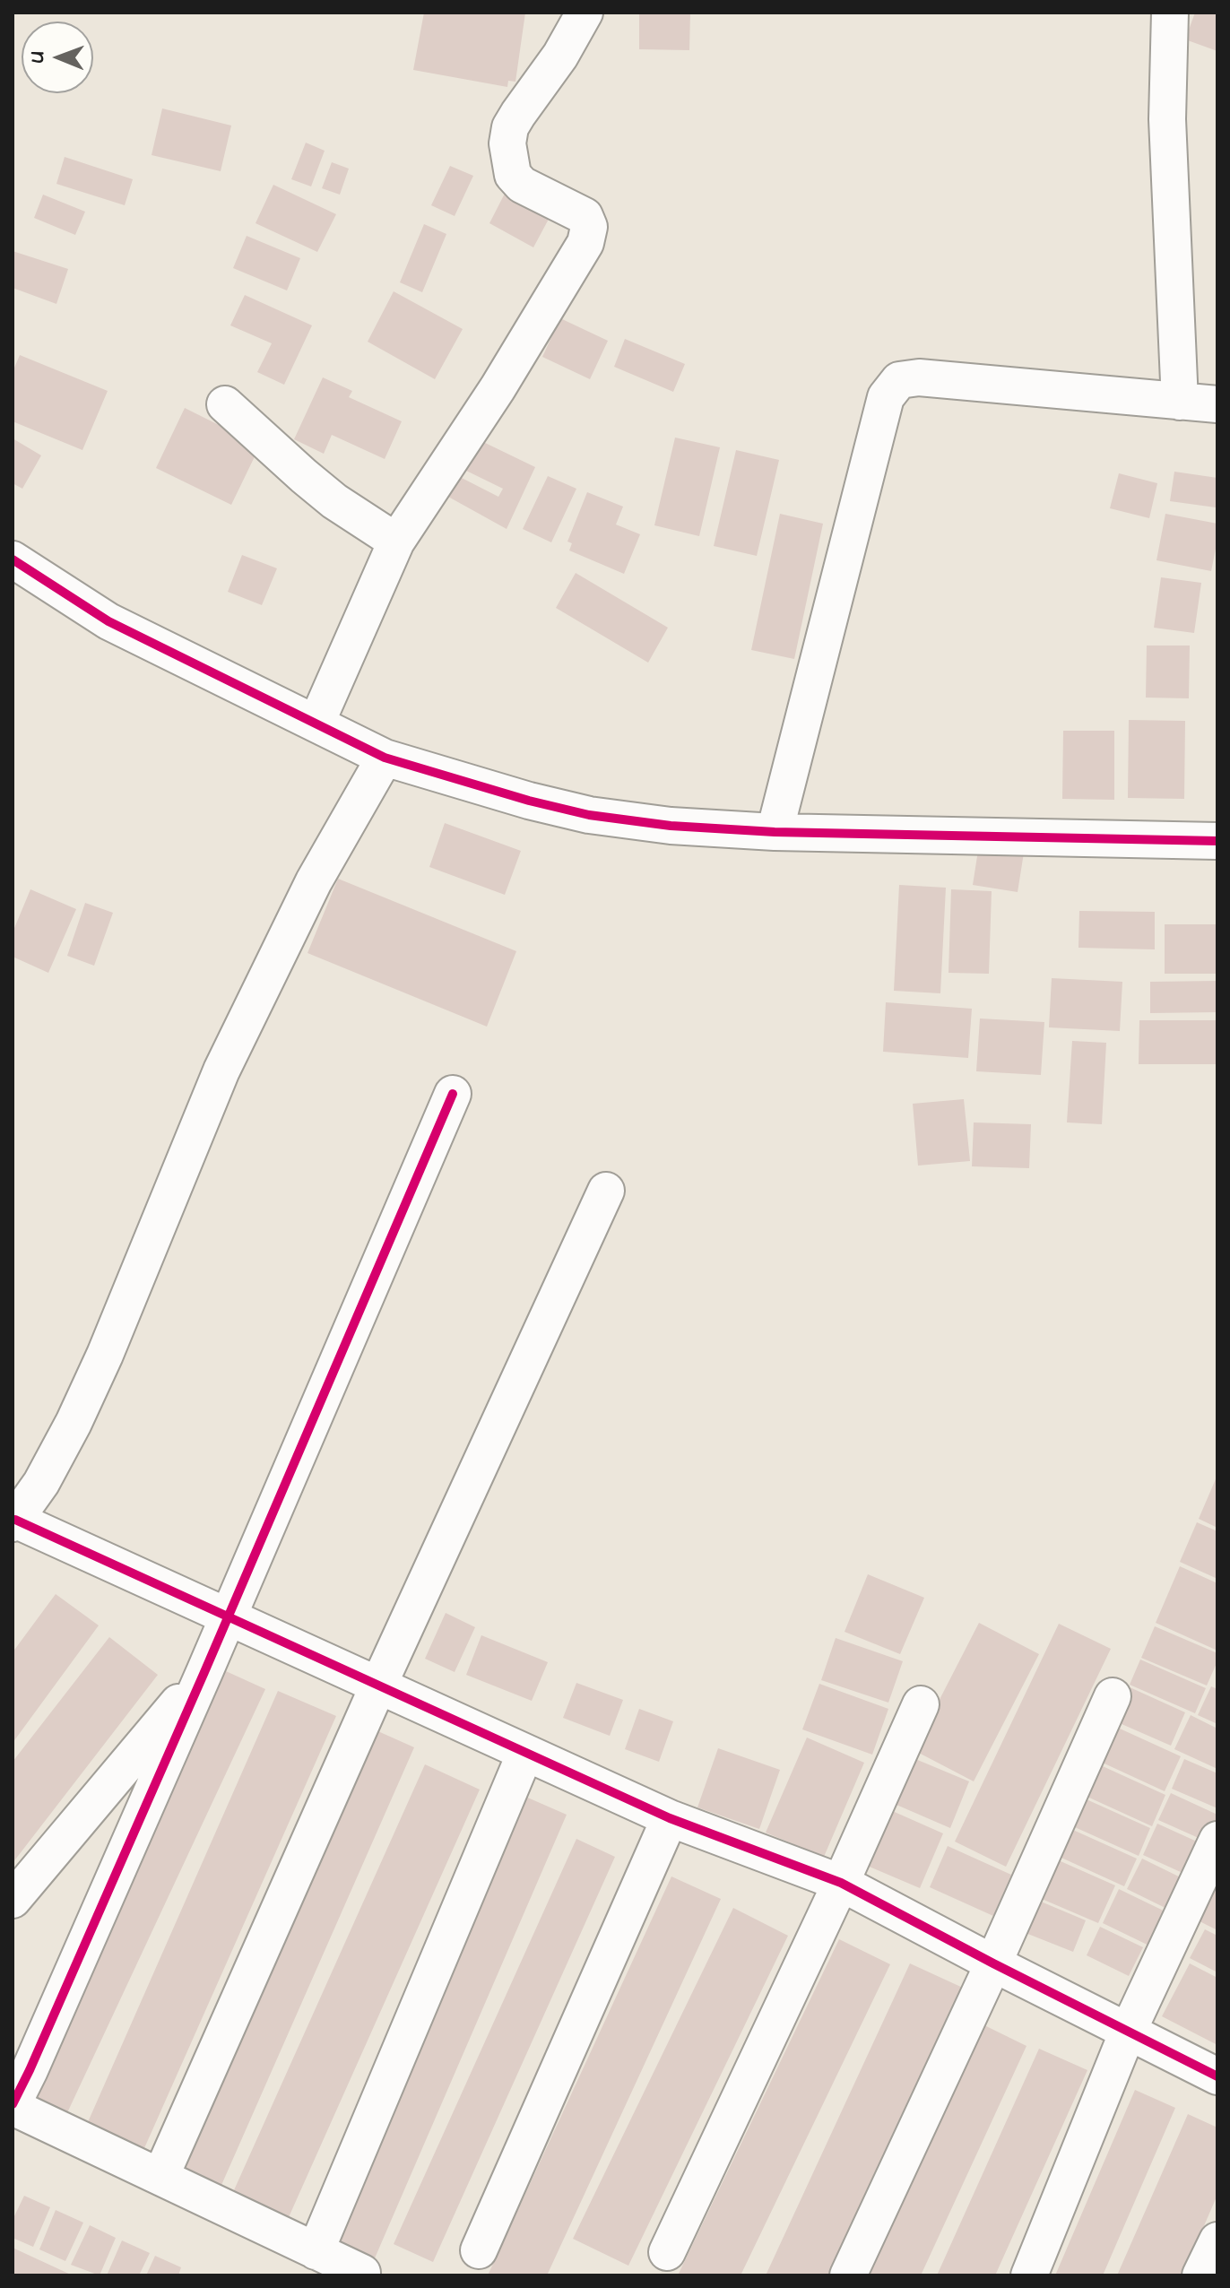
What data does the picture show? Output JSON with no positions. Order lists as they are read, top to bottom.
{
  "north": "left"
}
